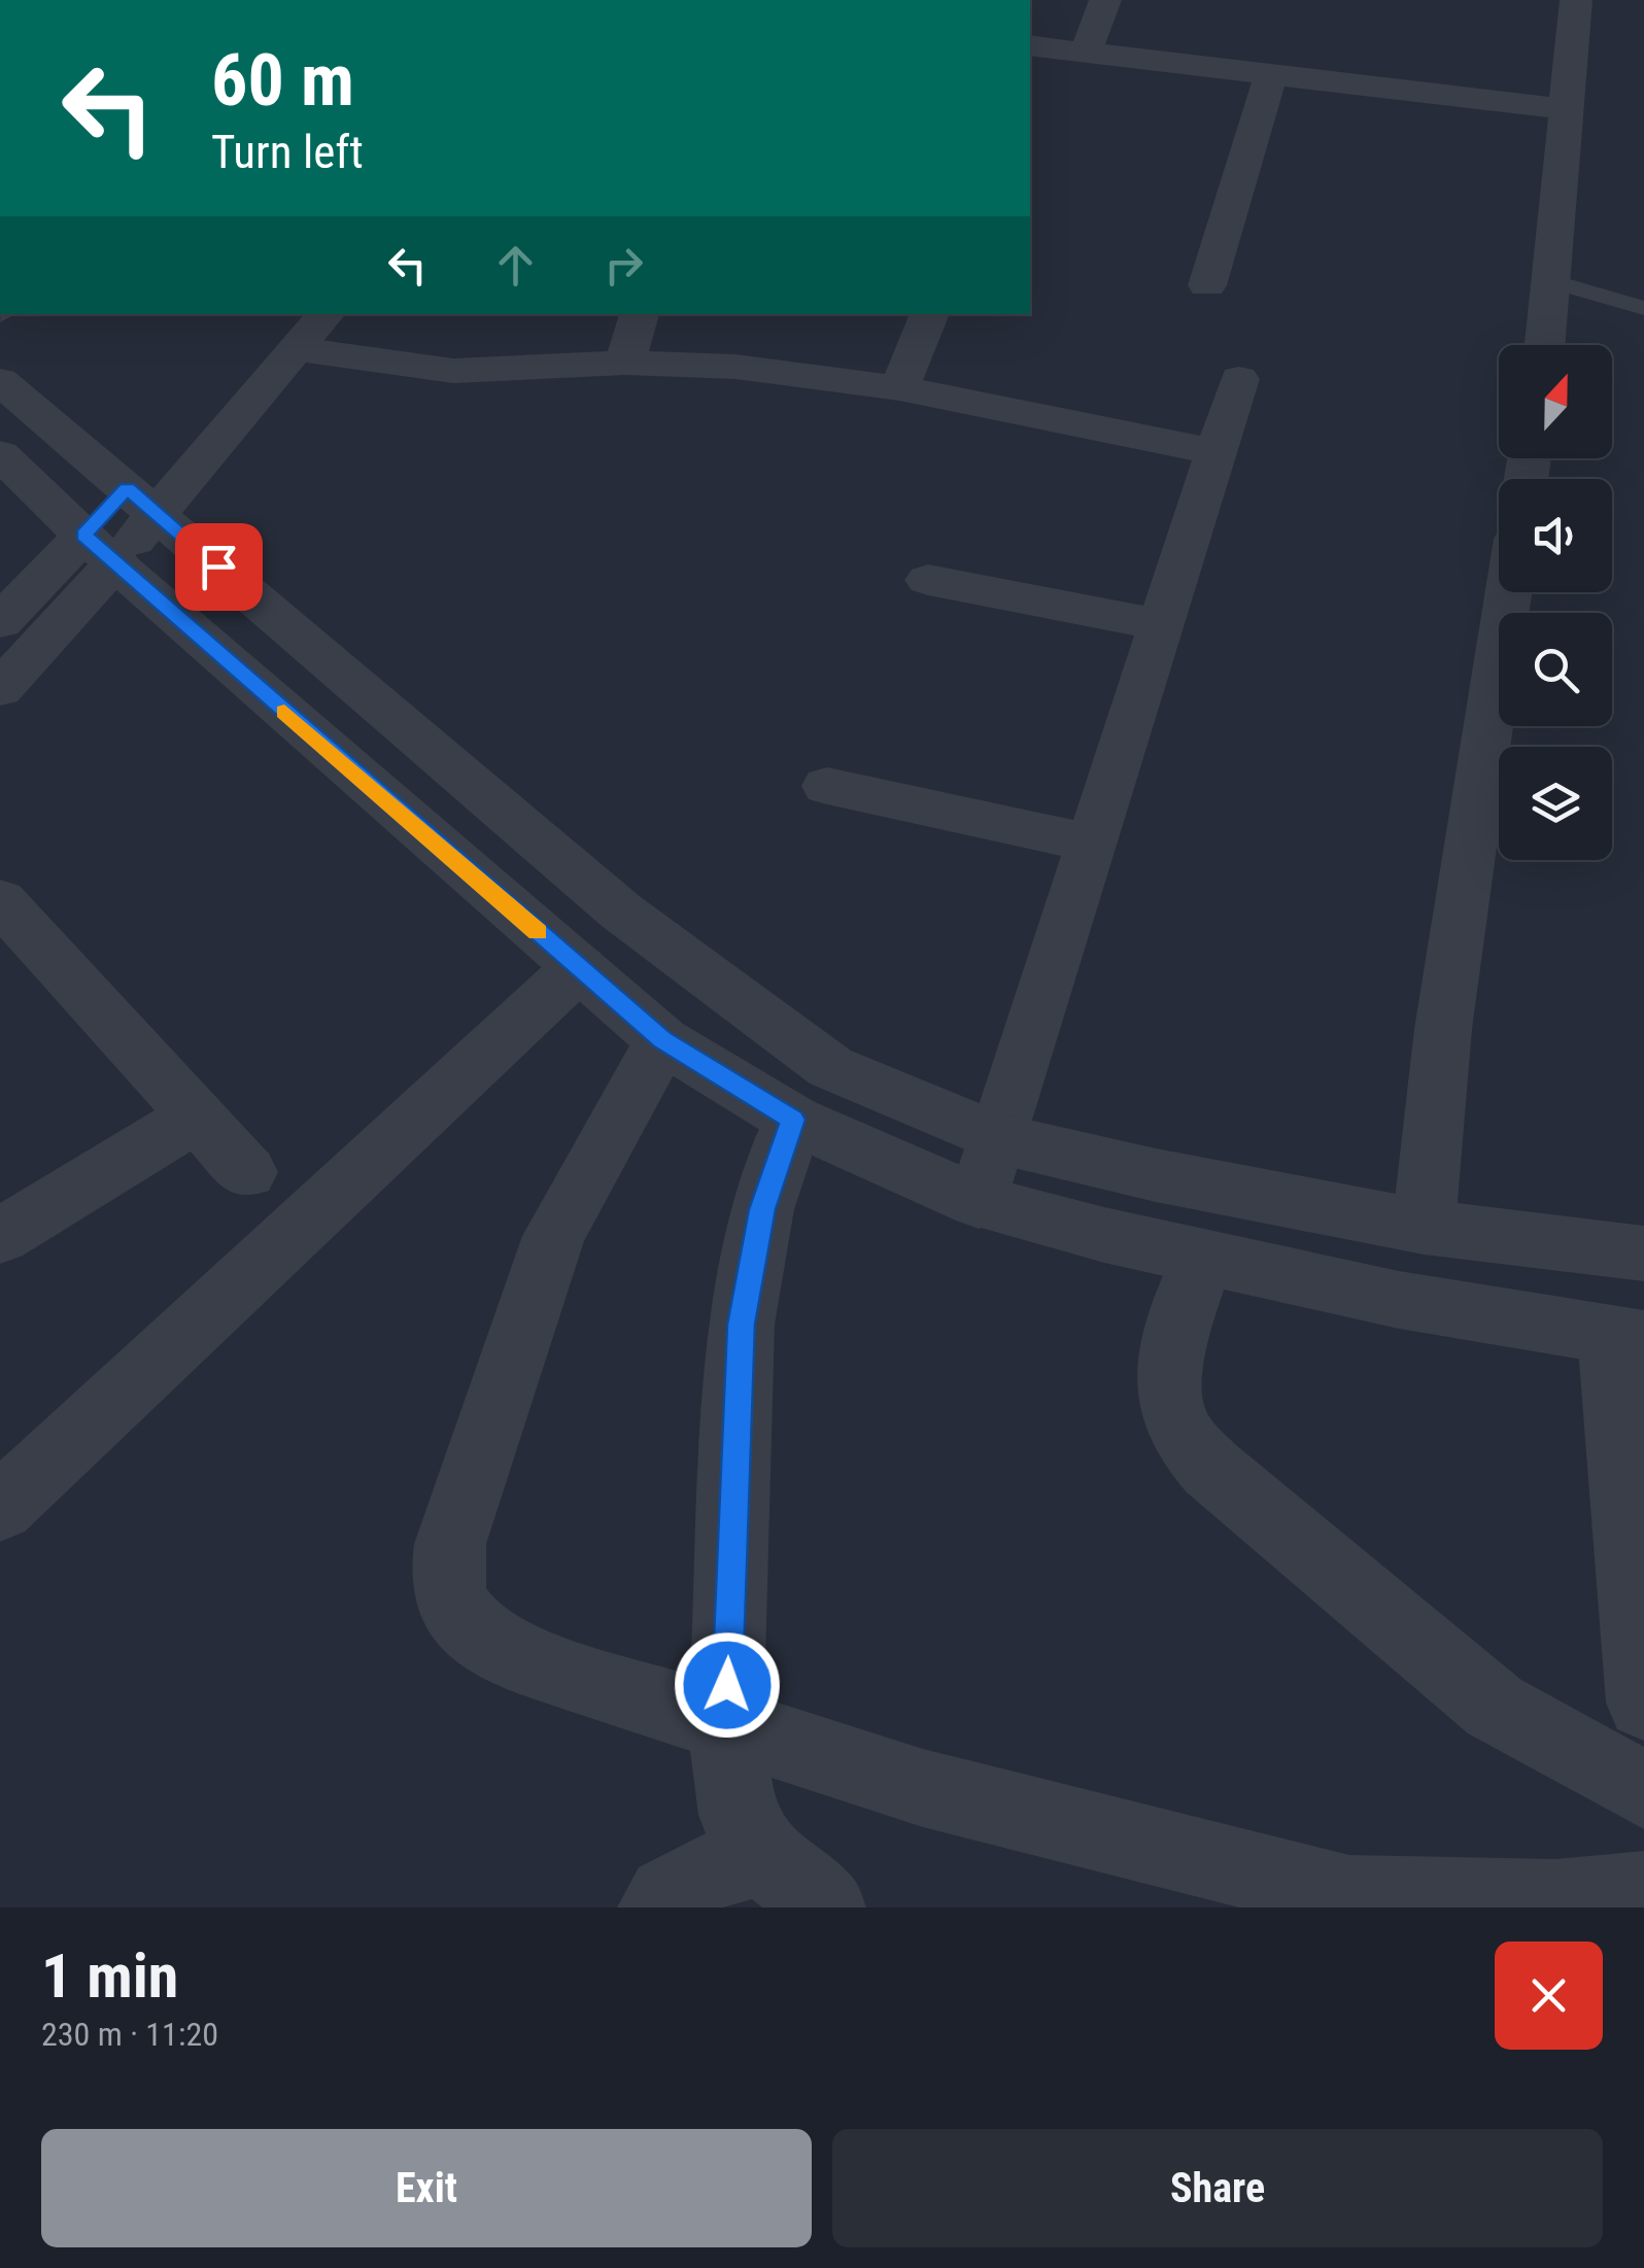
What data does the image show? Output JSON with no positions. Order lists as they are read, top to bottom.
{
  "north": "top",
  "page": {
    "turn": ["60 m", "Turn left"],
    "heading": ["1 min", "230 m · 11:20"],
    "buttons": ["Exit", "Share"]
  }
}
